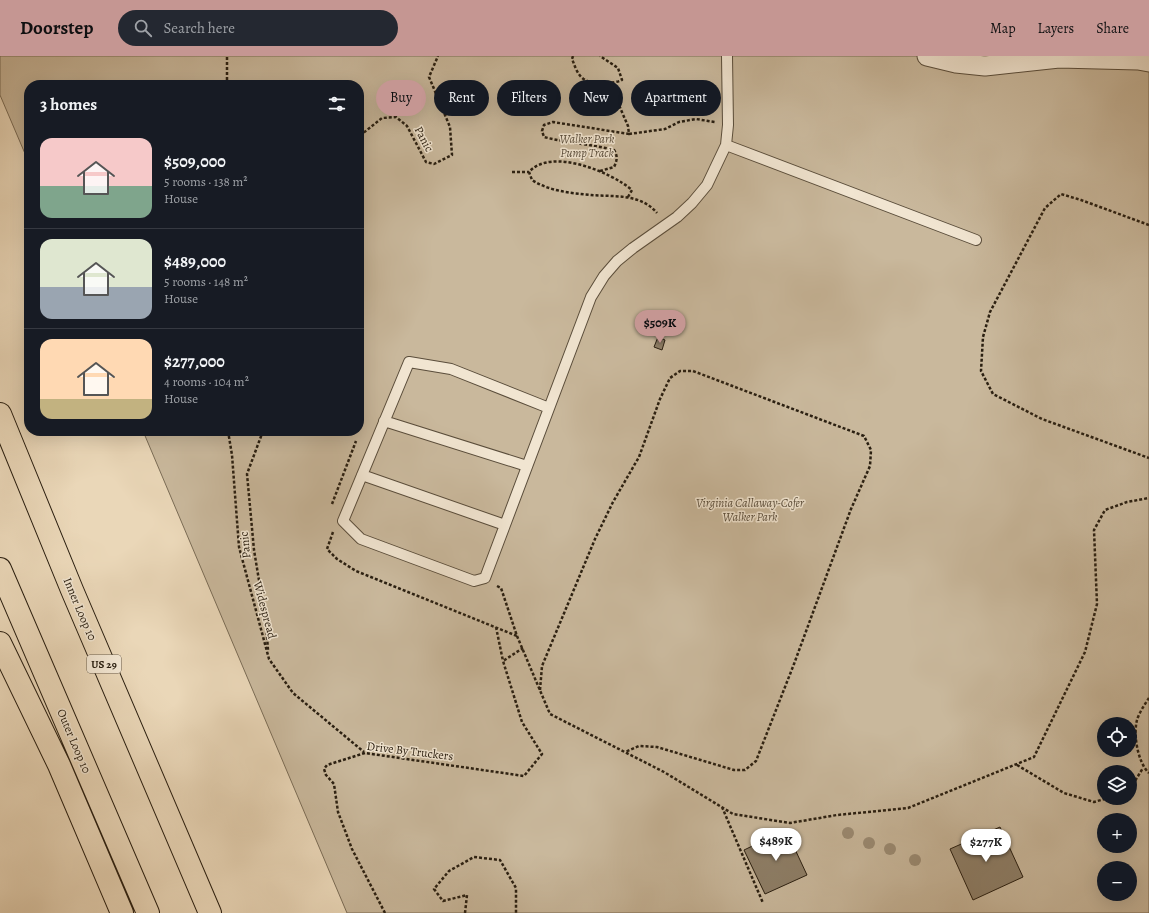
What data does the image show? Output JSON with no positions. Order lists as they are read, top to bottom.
{
  "streets": {
    "highway": ["Inner Loop 10", "US 29", "Outer Loop 10"],
    "path": ["Panic", "Widespread", "Drive By Truckers"]
  },
  "crossings": [
    ["Panic", "Widespread"],
    ["Widespread", "Drive By Truckers"]
  ],
  "parks": ["Walker Park Pump Track", "Virginia Callaway-Cofer Walker Park"],
  "page": {
    "header": "Doorstep",
    "search": "Search here",
    "nav": ["Map", "Layers", "Share"],
    "chip": [
      "Buy",
      "Rent",
      "Filters",
      "New",
      "Apartment"
    ],
    "heading": "3 homes",
    "list": [
      {
        "name": "$509,000",
        "note": "5 rooms · 138 m² · House"
      },
      {
        "name": "$489,000",
        "note": "5 rooms · 148 m² · House"
      },
      {
        "name": "$277,000",
        "note": "4 rooms · 104 m² · House"
      }
    ],
    "price": ["$509K", "$489K", "$277K"],
    "map_buttons": ["+", "−"]
  }
}
